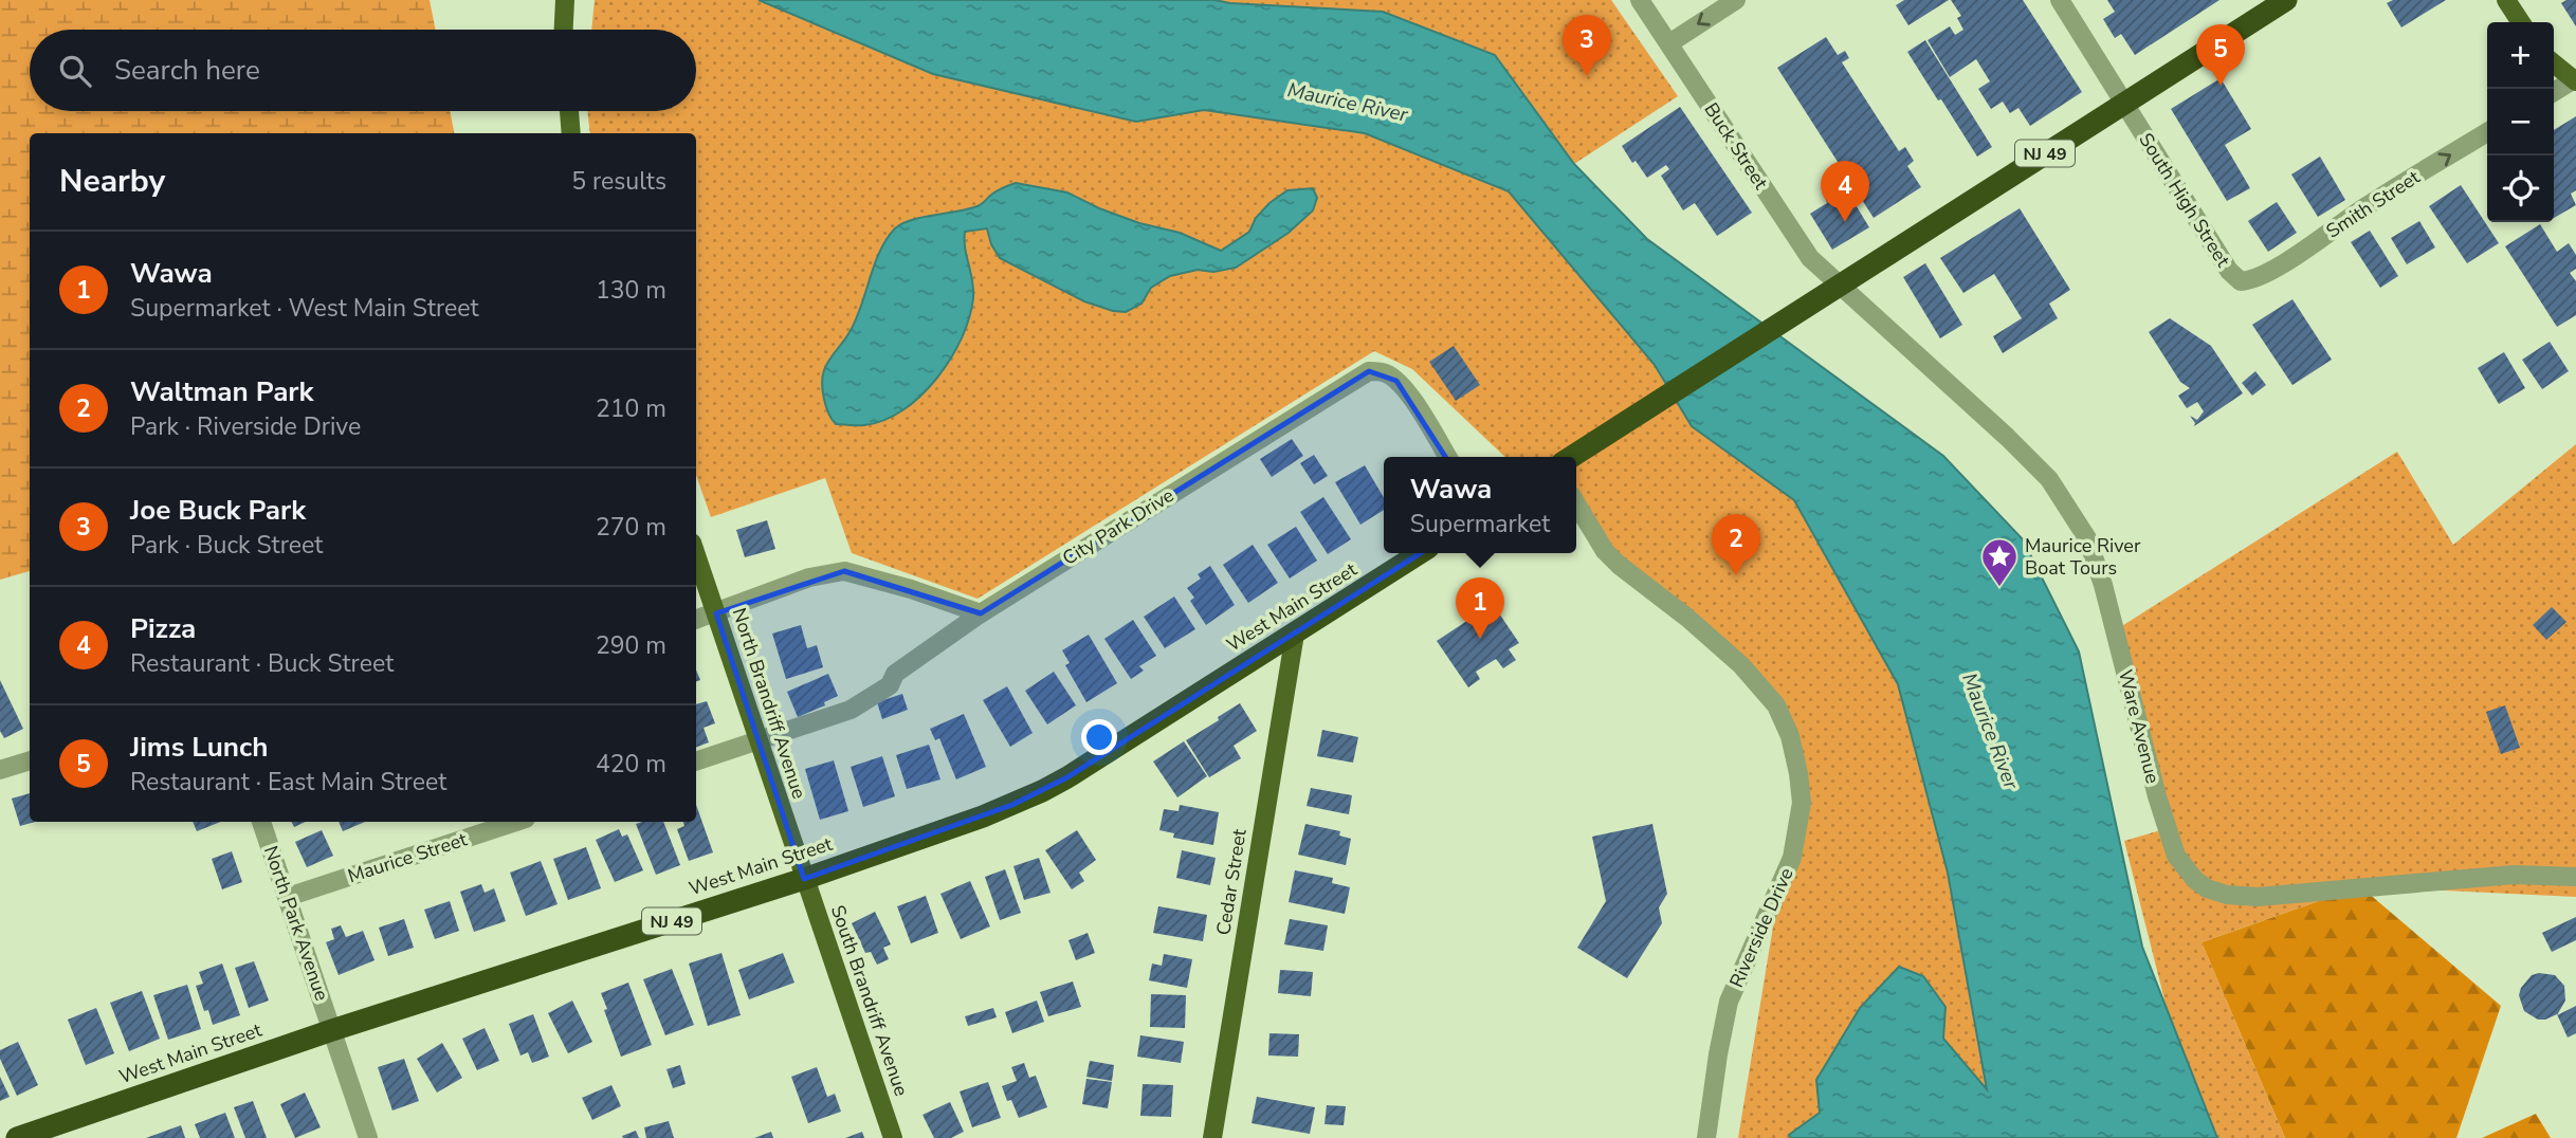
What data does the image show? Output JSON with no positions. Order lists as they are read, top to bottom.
{
  "streets": {
    "highway": ["NJ 49", "West Main Street"],
    "main road": ["North Brandriff Avenue", "Cedar Street", "South Brandriff Avenue"],
    "street": [
      "Buck Street",
      "South High Street",
      "Smith Street",
      "City Park Drive",
      "Ware Avenue",
      "Maurice Street",
      "North Park Avenue",
      "Riverside Drive"
    ]
  },
  "crossings": [
    ["Buck Street", "NJ 49"],
    ["Buck Street", "Ware Avenue"],
    ["NJ 49", "South High Street"],
    ["NJ 49", "Ware Avenue"],
    ["South High Street", "Smith Street"],
    ["City Park Drive", "North Brandriff Avenue"],
    ["West Main Street", "North Brandriff Avenue"],
    ["West Main Street", "Cedar Street"],
    ["West Main Street", "North Park Avenue"],
    ["West Main Street", "South Brandriff Avenue"],
    ["North Brandriff Avenue", "South Brandriff Avenue"],
    ["Maurice Street", "North Park Avenue"]
  ],
  "one_way": ["Smith Street"],
  "water": ["Maurice River"],
  "places": {
    "place": ["Maurice River Boat Tours"]
  },
  "page": {
    "pins": [
      "3",
      "5",
      "4",
      "2",
      "1"
    ],
    "map_buttons": ["+", "−"],
    "search": "Search here",
    "heading": ["Nearby", "5 results"],
    "list": [
      {
        "mark": "1",
        "name": "Wawa",
        "note": "Supermarket · West Main Street",
        "value": "130 m"
      },
      {
        "mark": "2",
        "name": "Waltman Park",
        "note": "Park · Riverside Drive",
        "value": "210 m"
      },
      {
        "mark": "3",
        "name": "Joe Buck Park",
        "note": "Park · Buck Street",
        "value": "270 m"
      },
      {
        "mark": "4",
        "name": "Pizza",
        "note": "Restaurant · Buck Street",
        "value": "290 m"
      },
      {
        "mark": "5",
        "name": "Jims Lunch",
        "note": "Restaurant · East Main Street",
        "value": "420 m"
      }
    ],
    "popup": ["Wawa", "Supermarket"]
  }
}
